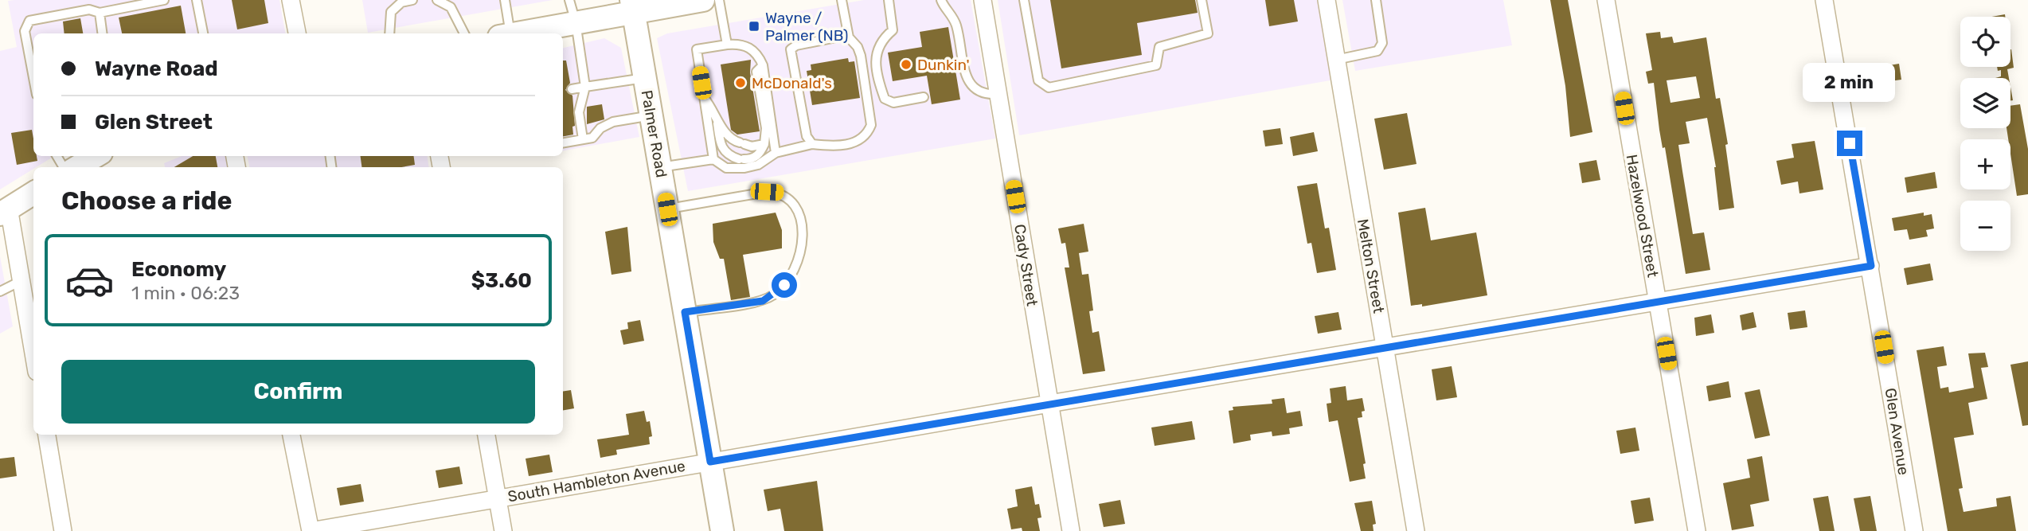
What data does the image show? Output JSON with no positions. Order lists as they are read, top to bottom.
{
  "streets": {
    "street": [
      "Palmer Road",
      "Hazelwood Street",
      "Cady Street",
      "Melton Street",
      "Glen Avenue",
      "South Hambleton Avenue"
    ]
  },
  "crossings": [
    ["Palmer Road", "South Hambleton Avenue"],
    ["Hazelwood Street", "South Hambleton Avenue"],
    ["Cady Street", "South Hambleton Avenue"],
    ["Melton Street", "South Hambleton Avenue"],
    ["Glen Avenue", "South Hambleton Avenue"]
  ],
  "places": {
    "transit": ["Wayne / Palmer (NB)"],
    "other": ["Dunkin'", "McDonald's"]
  },
  "page": {
    "map_buttons": ["+", "−"],
    "banner": ["Wayne Road", "Glen Street"],
    "bubble": "2 min",
    "heading": "Choose a ride",
    "list": [
      {
        "name": "Economy",
        "note": "1 min · 06:23",
        "value": "$3.60"
      }
    ],
    "buttons": "Confirm"
  }
}
